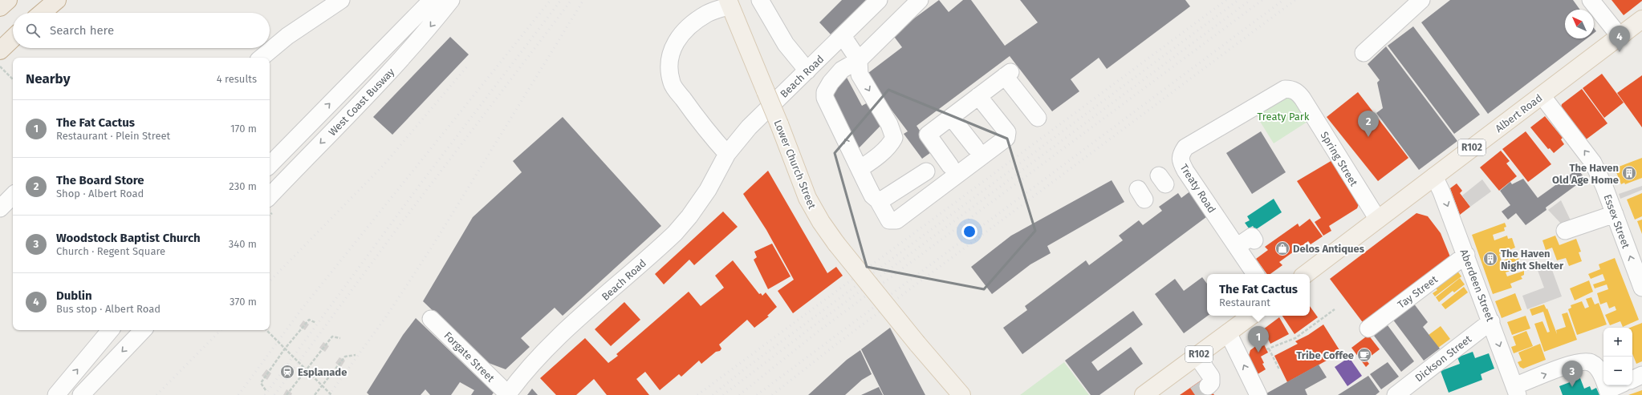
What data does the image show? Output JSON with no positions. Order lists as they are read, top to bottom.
{
  "streets": {
    "main road": ["Albert Road", "R102", "Lower Church Street"],
    "street": [
      "Beach Road",
      "West Coast Busway",
      "Spring Street",
      "Treaty Road",
      "Essex Street",
      "Aberdeen Street",
      "Tay Street",
      "Forgate Street",
      "Dickson Street"
    ]
  },
  "crossings": [
    ["Beach Road", "Forgate Street"],
    ["Albert Road", "Spring Street"],
    ["Albert Road", "Essex Street"],
    ["Albert Road", "Aberdeen Street"],
    ["Spring Street", "Treaty Road"],
    ["Aberdeen Street", "Tay Street"],
    ["Aberdeen Street", "Dickson Street"]
  ],
  "one_way": ["Essex Street", "Aberdeen Street"],
  "parks": ["Treaty Park"],
  "places": {
    "building": ["The Haven Old Age Home", "The Haven Night Shelter"],
    "shop": ["Delos Antiques"],
    "cafe": ["Tribe Coffee"],
    "station": ["Esplanade"]
  },
  "north": "top left",
  "page": {
    "search": "Search here",
    "pins": [
      "4",
      "2",
      "1",
      "3"
    ],
    "heading": ["Nearby", "4 results"],
    "list": [
      {
        "mark": "1",
        "name": "The Fat Cactus",
        "note": "Restaurant · Plein Street",
        "value": "170 m"
      },
      {
        "mark": "2",
        "name": "The Board Store",
        "note": "Shop · Albert Road",
        "value": "230 m"
      },
      {
        "mark": "3",
        "name": "Woodstock Baptist Church",
        "note": "Church · Regent Square",
        "value": "340 m"
      },
      {
        "mark": "4",
        "name": "Dublin",
        "note": "Bus stop · Albert Road",
        "value": "370 m"
      }
    ],
    "popup": ["The Fat Cactus", "Restaurant"],
    "map_buttons": ["+", "−"]
  }
}
